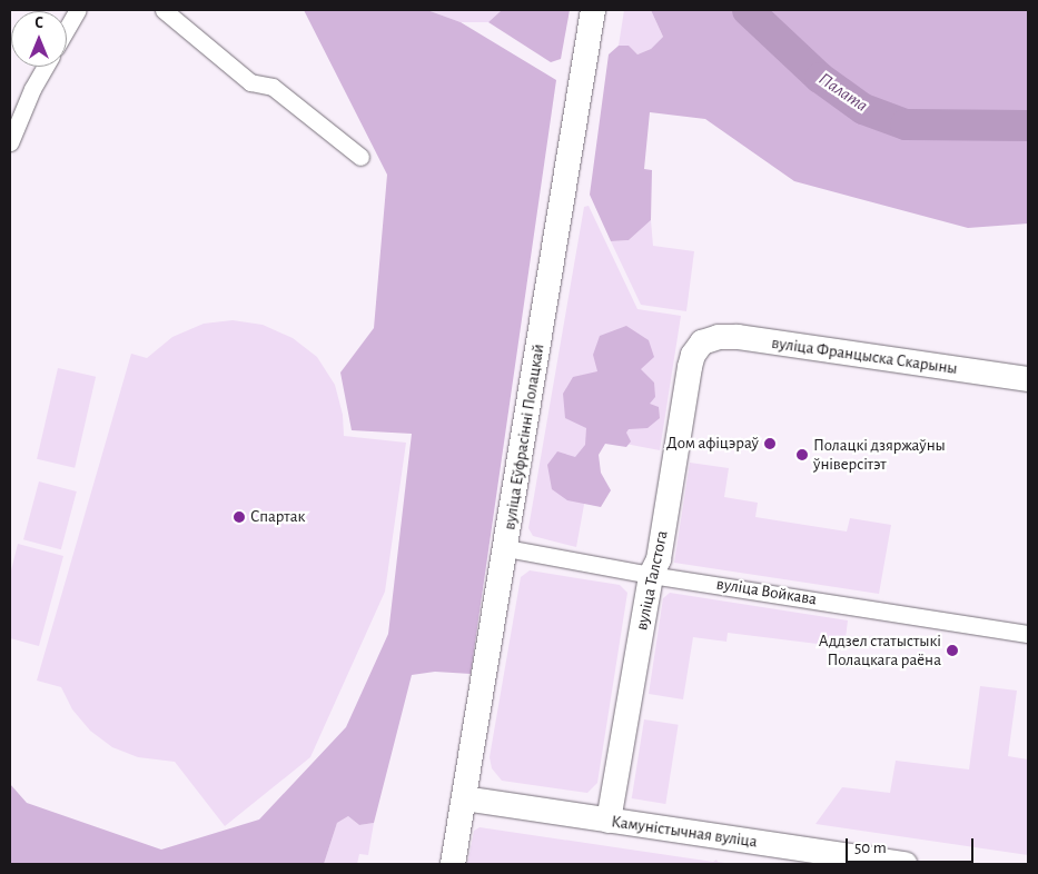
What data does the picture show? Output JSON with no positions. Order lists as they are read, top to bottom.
{
  "streets": {
    "main road": [
      "вуліца Францыска Скарыны",
      "вуліца Еўфрасінні Полацкай",
      "вуліца Талстога",
      "Камуністычная вуліца"
    ],
    "street": ["вуліца Войкава"]
  },
  "crossings": [
    ["вуліца Францыска Скарыны", "вуліца Талстога"],
    ["вуліца Еўфрасінні Полацкай", "вуліца Войкава"],
    ["вуліца Еўфрасінні Полацкай", "Камуністычная вуліца"],
    ["вуліца Талстога", "вуліца Войкава"],
    ["вуліца Талстога", "Камуністычная вуліца"]
  ],
  "water": ["Палата"],
  "places": [
    "Дом афіцэраў",
    "Полацкі дзяржаўны ўніверсітэт",
    "Спартак",
    "Аддзел статыстыкі Полацкага раёна"
  ],
  "scale_bar": "50 m",
  "north": "top"
}
